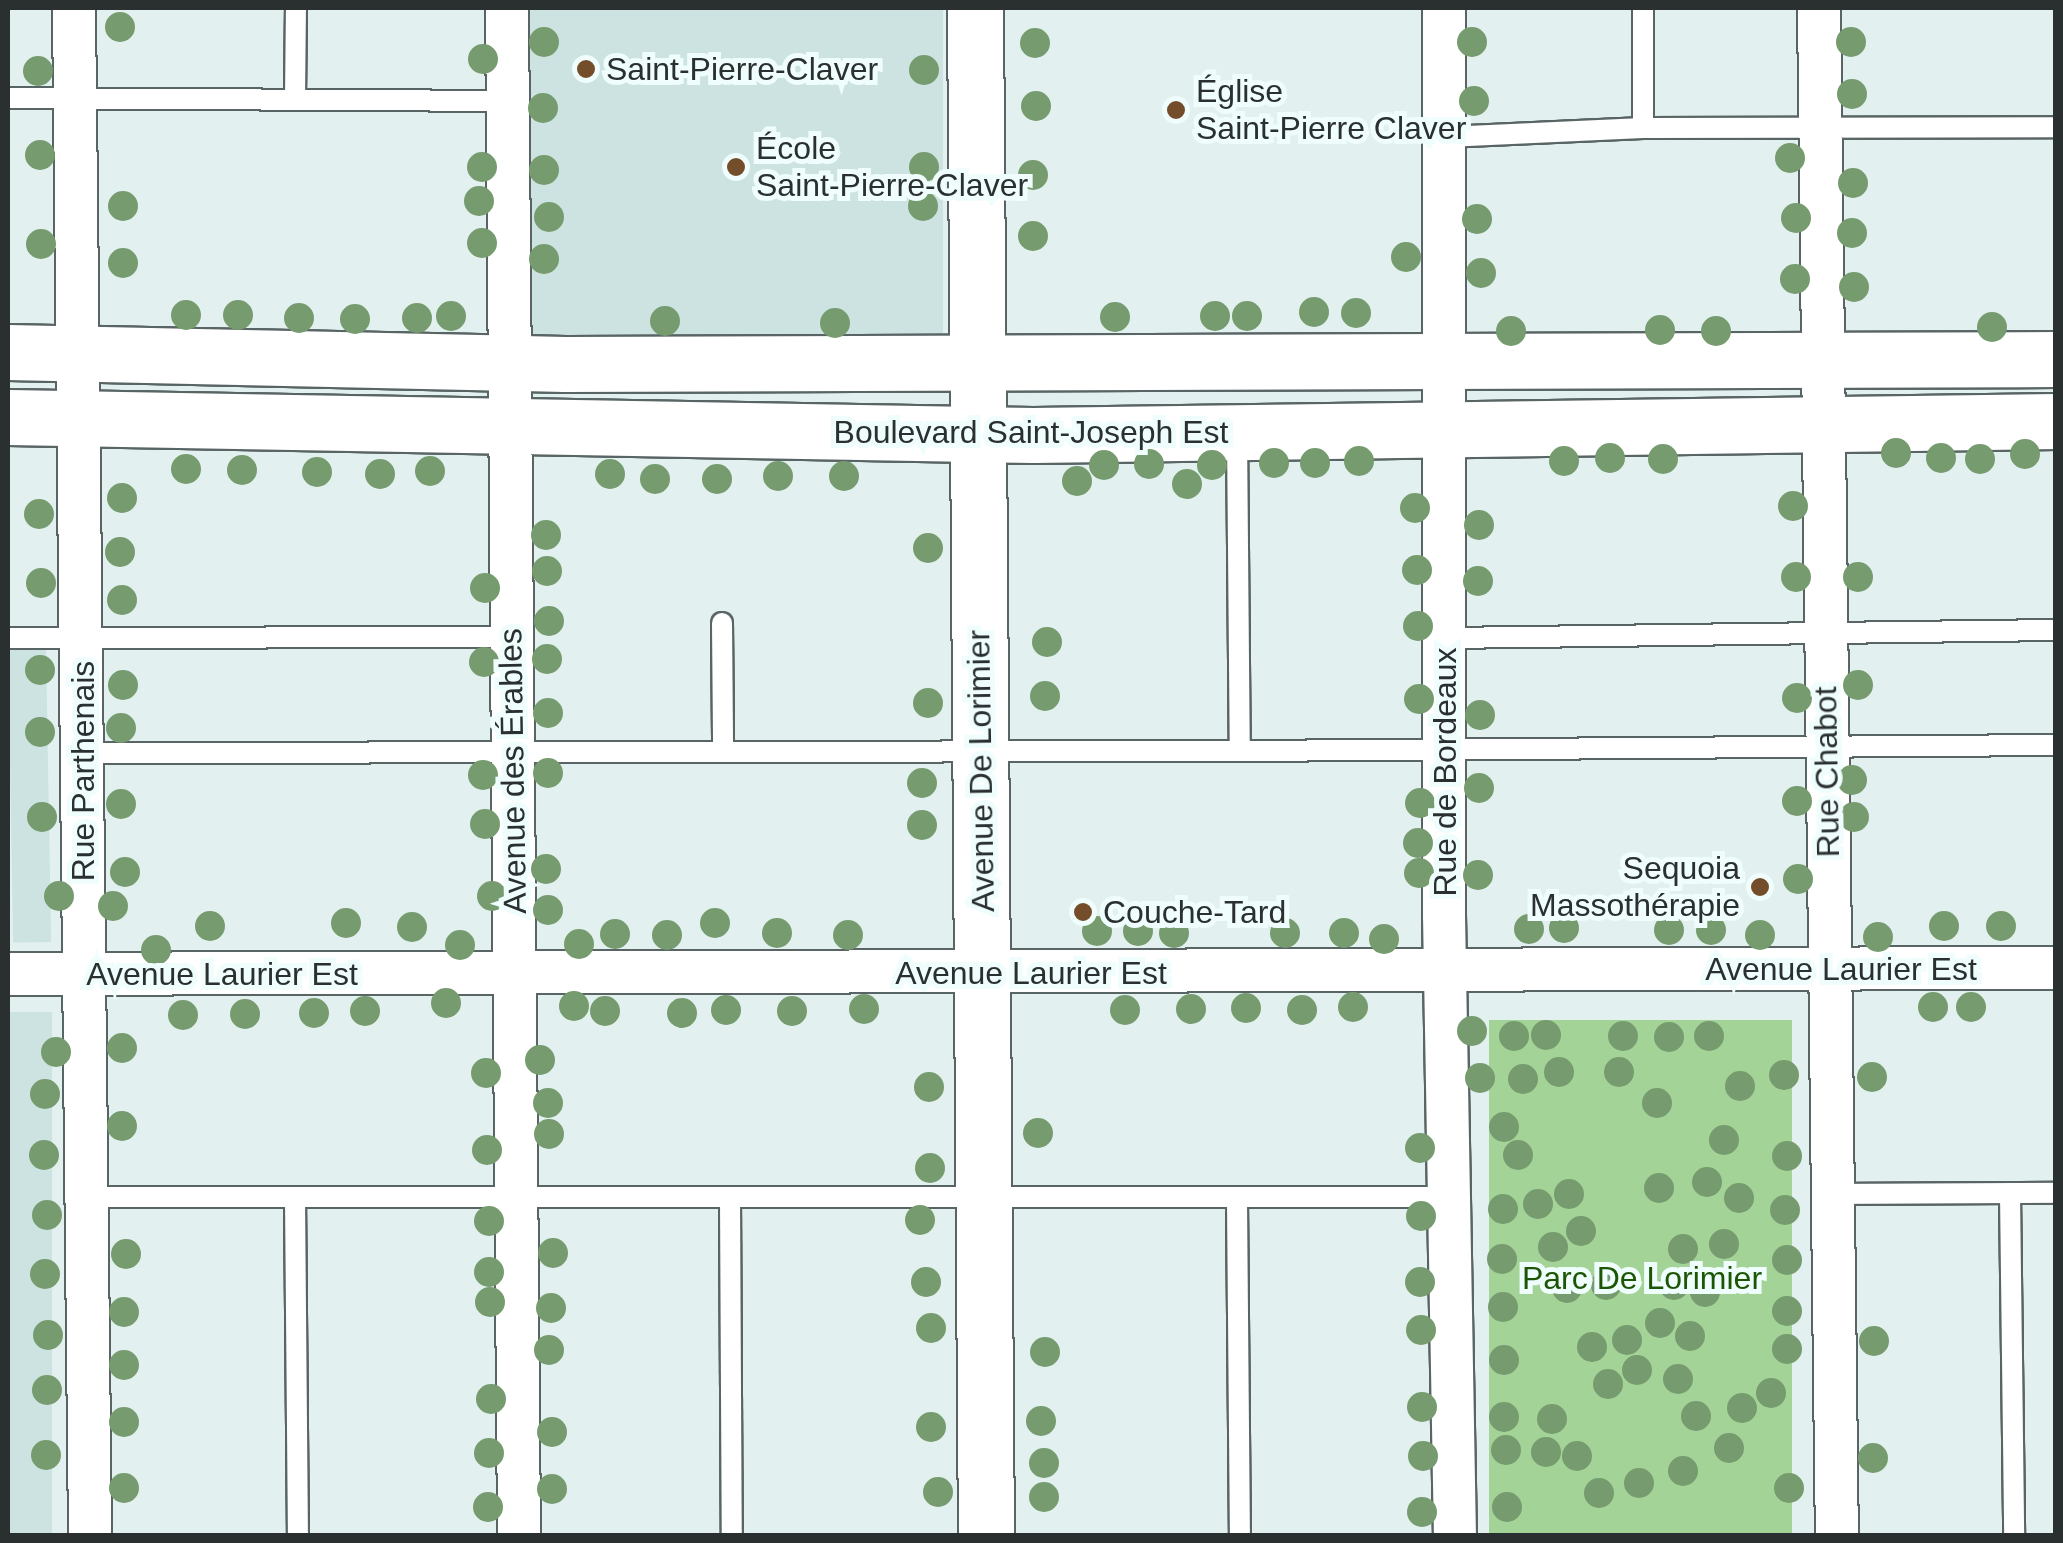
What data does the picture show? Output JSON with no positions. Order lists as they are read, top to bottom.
{
  "streets": {
    "main road": ["Boulevard Saint-Joseph Est", "Avenue De Lorimier"],
    "street": [
      "Rue Parthenais",
      "Avenue des Érables",
      "Rue de Bordeaux",
      "Rue Chabot",
      "Avenue Laurier Est"
    ]
  },
  "crossings": [
    ["Boulevard Saint-Joseph Est", "Rue Parthenais"],
    ["Boulevard Saint-Joseph Est", "Avenue des Érables"],
    ["Boulevard Saint-Joseph Est", "Avenue De Lorimier"],
    ["Boulevard Saint-Joseph Est", "Rue de Bordeaux"],
    ["Boulevard Saint-Joseph Est", "Rue Chabot"],
    ["Rue Parthenais", "Avenue Laurier Est"],
    ["Avenue des Érables", "Avenue Laurier Est"],
    ["Avenue De Lorimier", "Avenue Laurier Est"],
    ["Rue de Bordeaux", "Avenue Laurier Est"],
    ["Rue Chabot", "Avenue Laurier Est"]
  ],
  "parks": ["Parc De Lorimier"],
  "places": [
    "Saint-Pierre-Claver",
    "Église Saint-Pierre Claver",
    "École Saint-Pierre-Claver",
    "Sequoia Massothérapie",
    "Couche-Tard"
  ]
}
